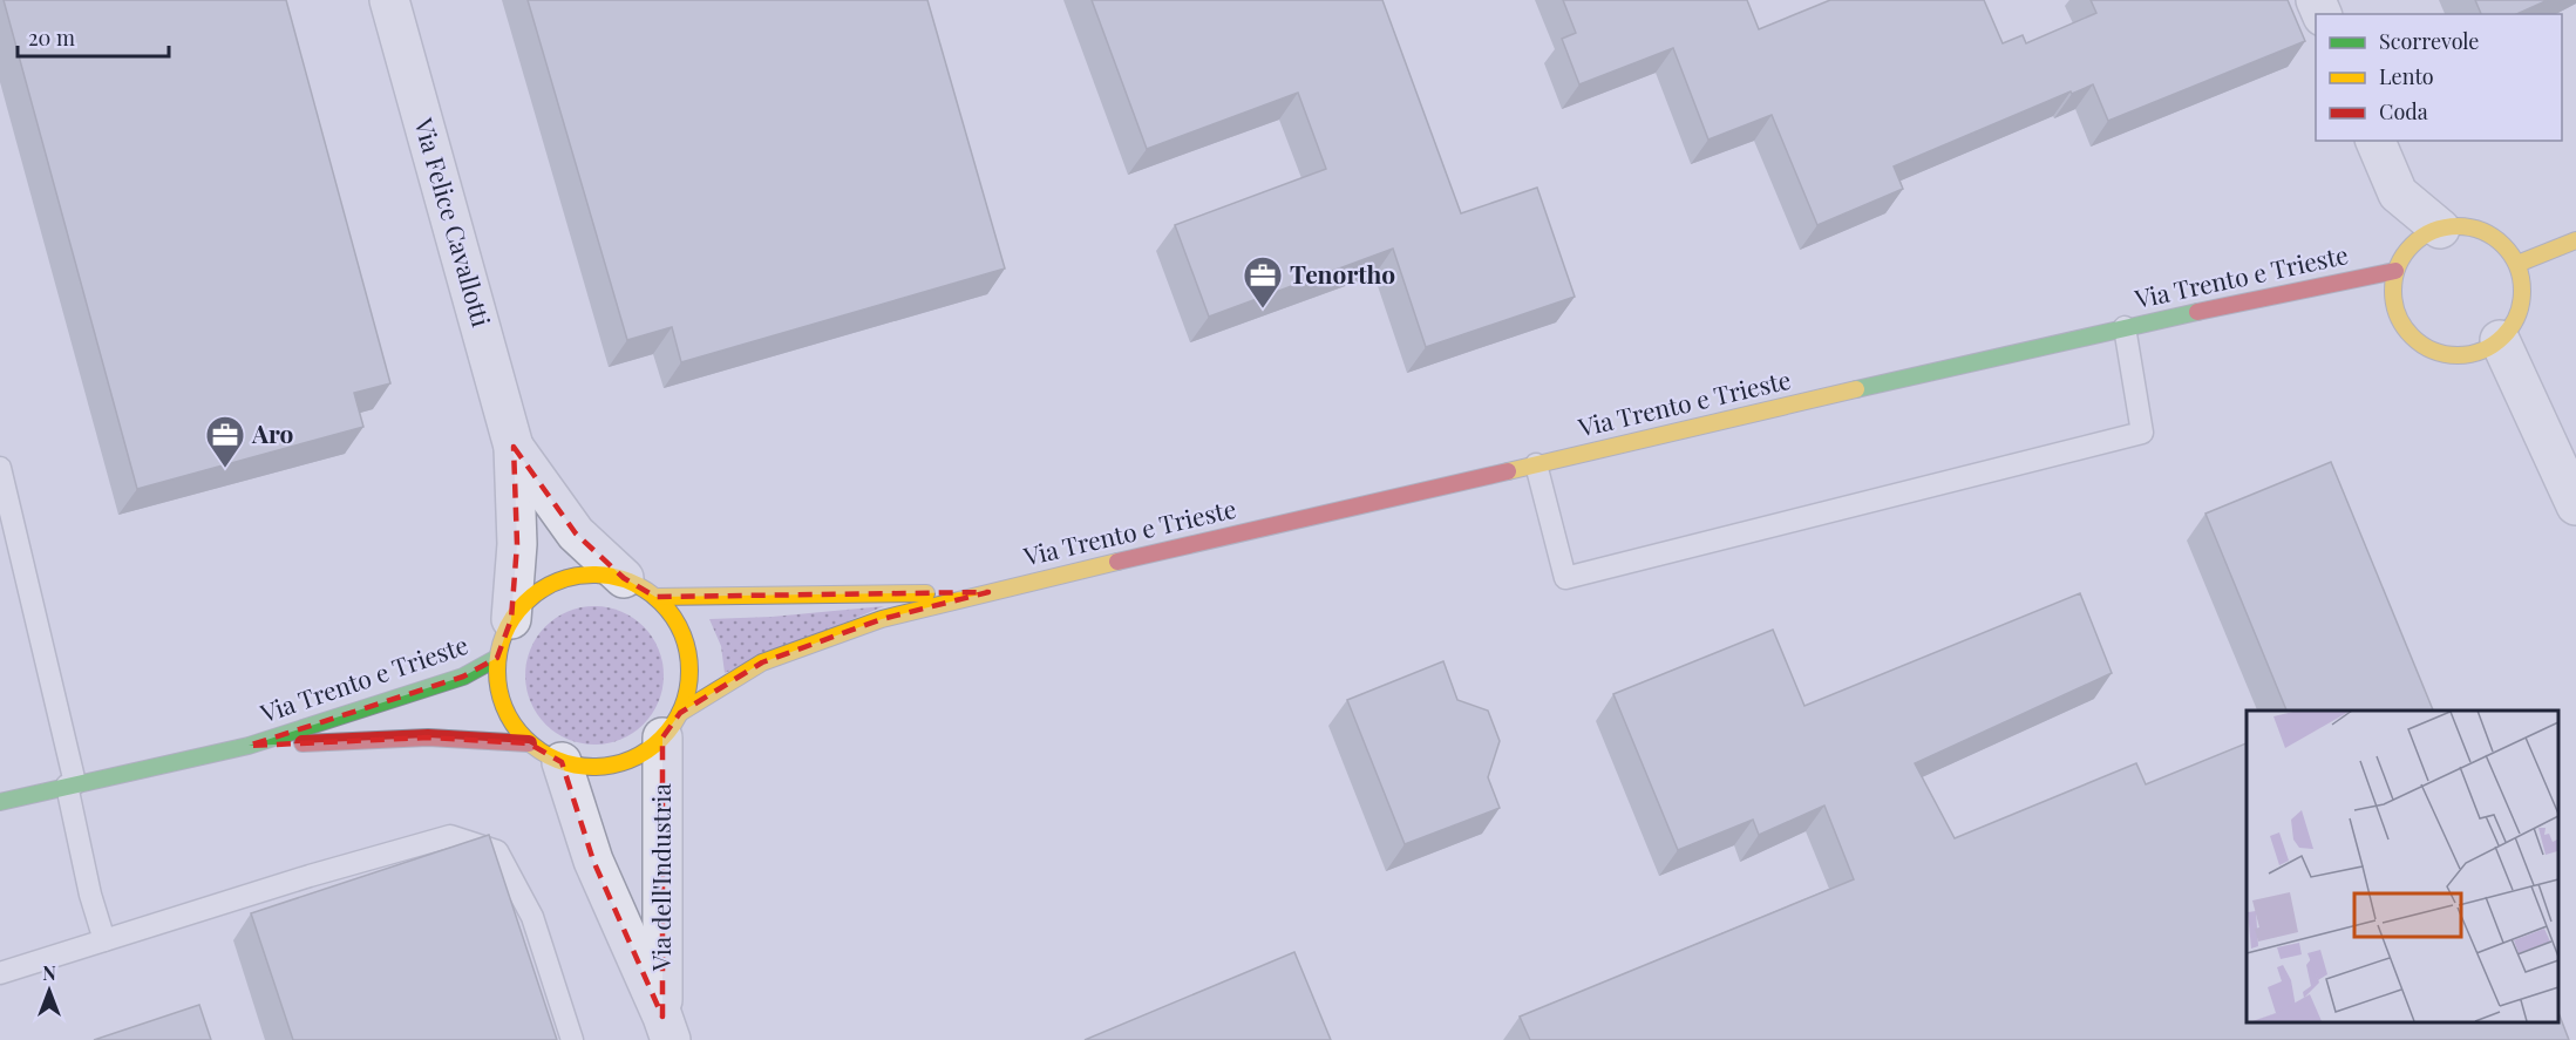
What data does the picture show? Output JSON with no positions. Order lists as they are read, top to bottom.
{
  "streets": {
    "street": ["Via Felice Cavallotti", "Via Trento e Trieste", "Via dell'Industria"]
  },
  "crossings": [
    ["Via Felice Cavallotti", "Via Trento e Trieste"],
    ["Via Felice Cavallotti", "Via dell'Industria"],
    ["Via Trento e Trieste", "Via dell'Industria"]
  ],
  "places": {
    "office": ["Tenortho", "Aro"]
  },
  "legend": ["Scorrevole", "Lento", "Coda"],
  "scale_bar": "20 m",
  "north": "top"
}
